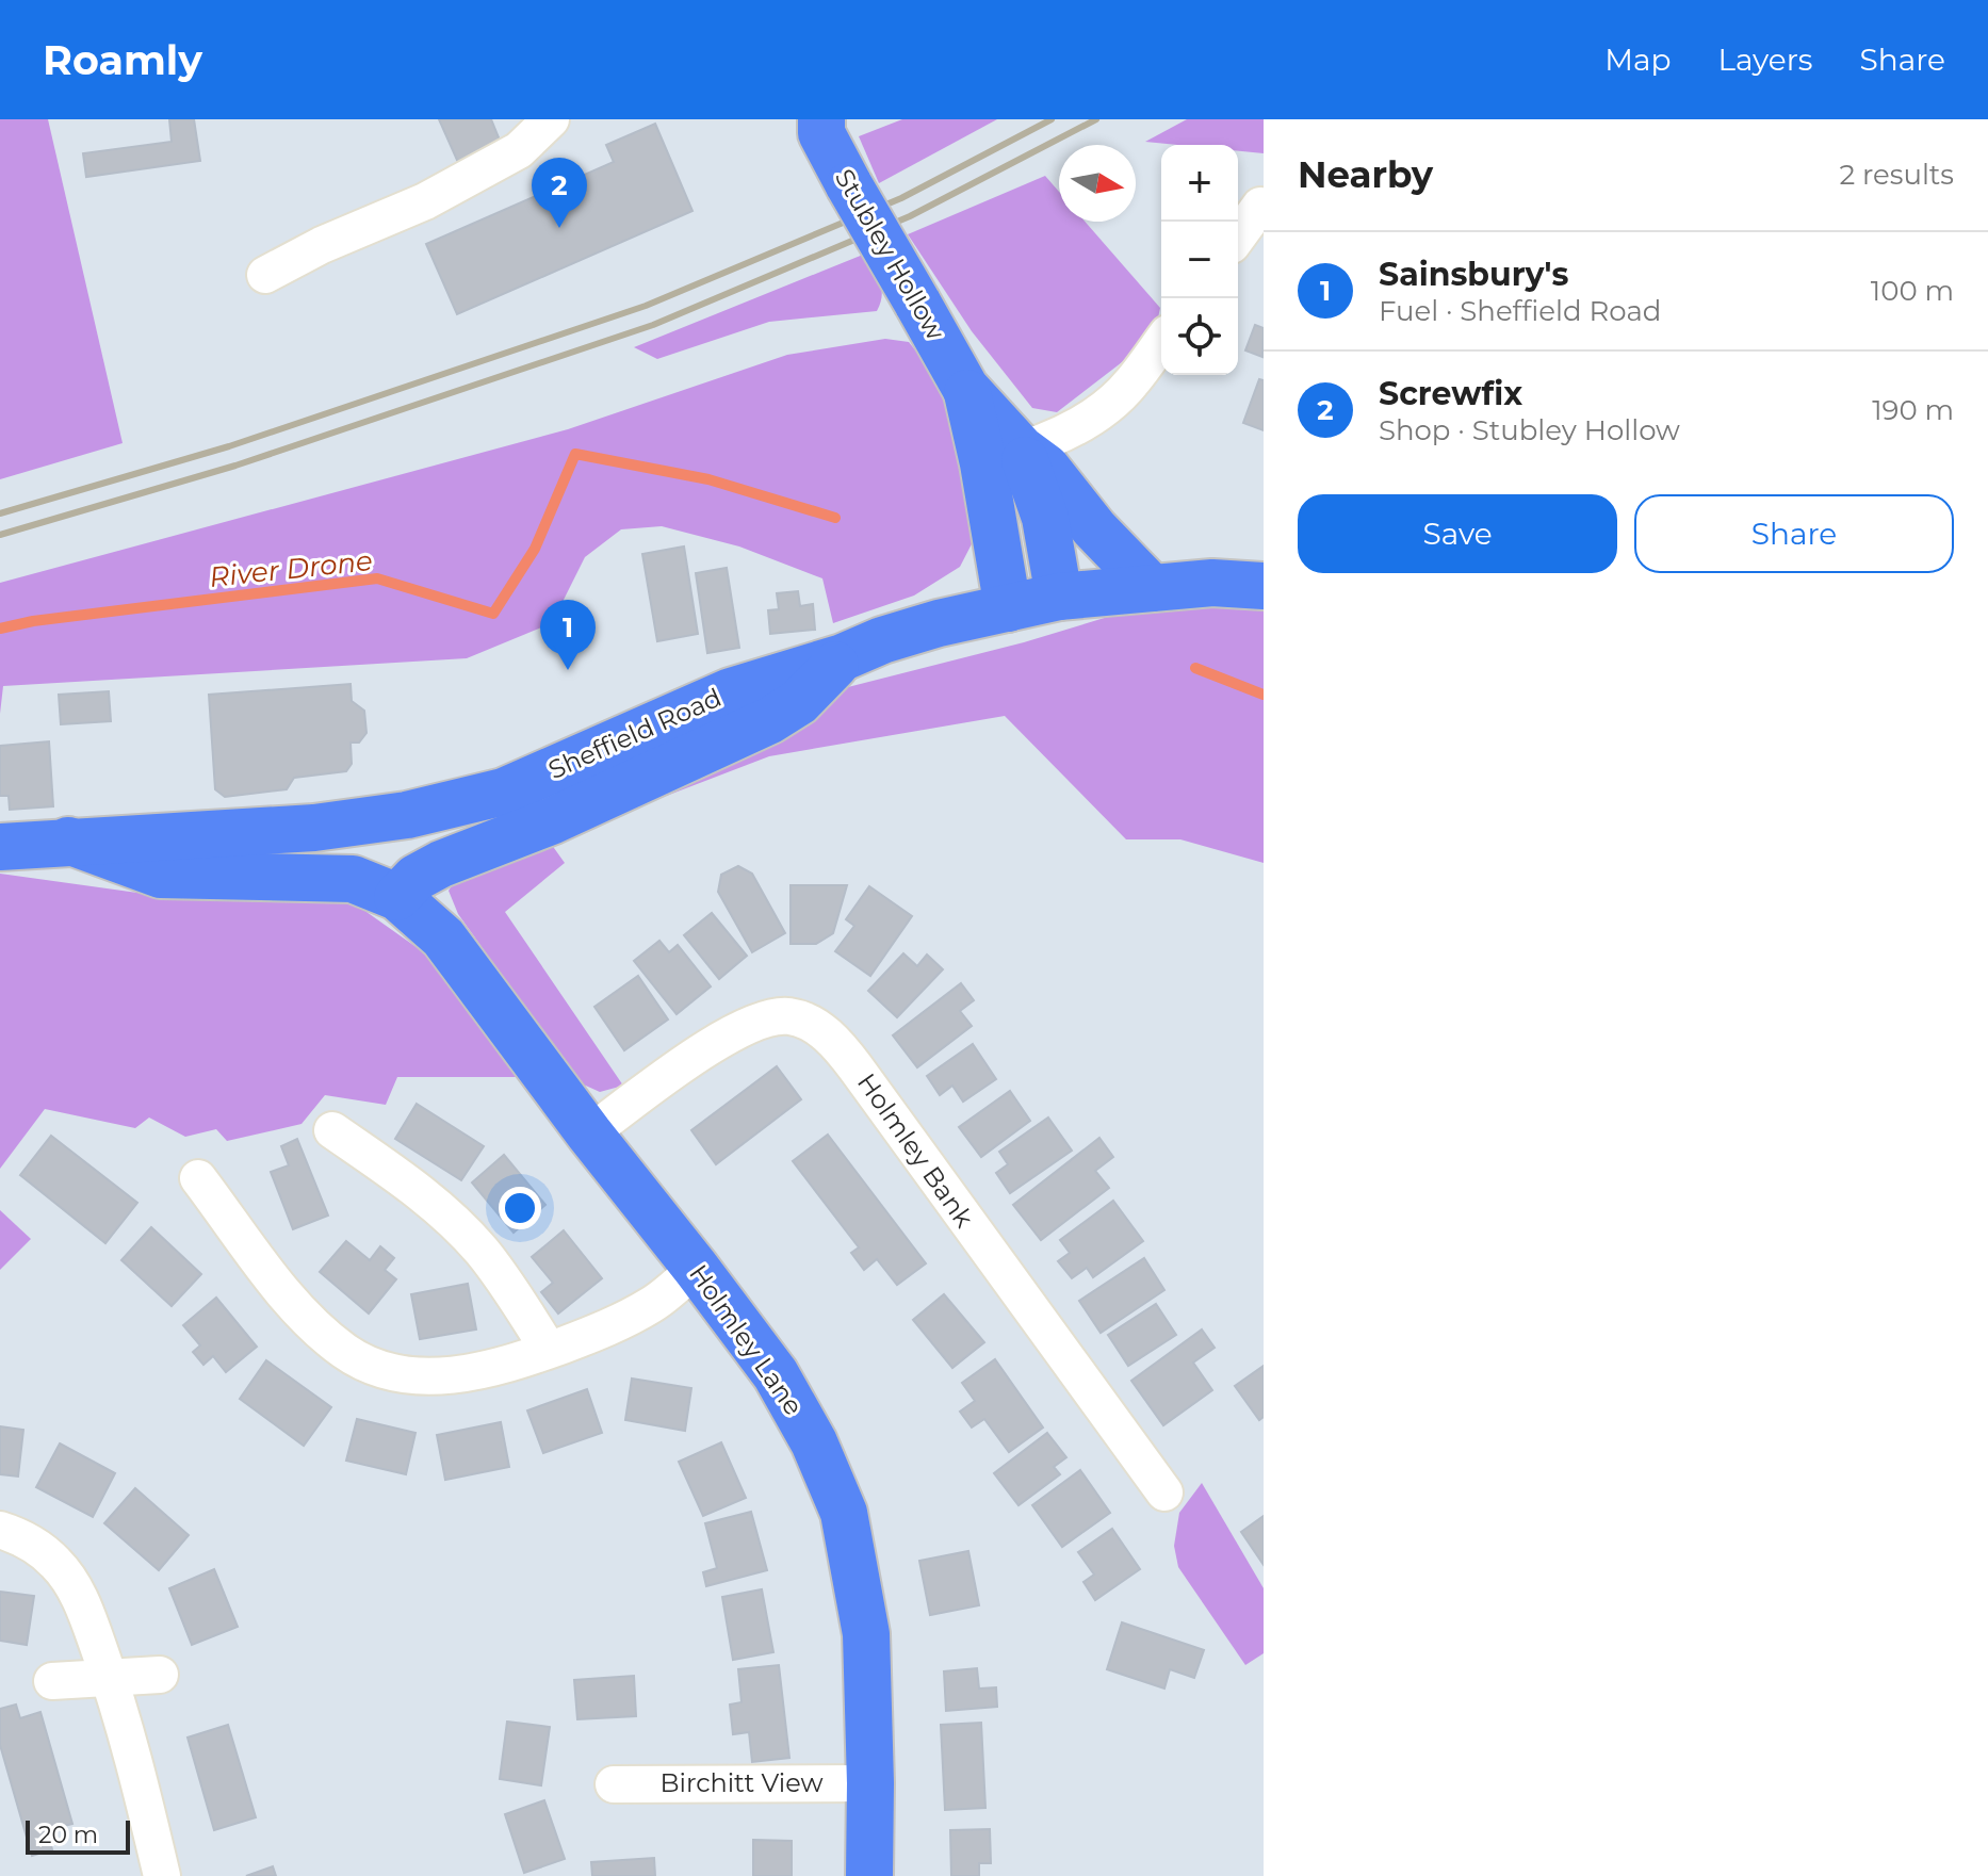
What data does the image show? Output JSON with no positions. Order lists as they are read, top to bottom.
{
  "streets": {
    "main road": ["Stubley Hollow", "Sheffield Road", "Holmley Lane"],
    "street": ["Holmley Bank", "Birchitt View"]
  },
  "crossings": [
    ["Stubley Hollow", "Sheffield Road"],
    ["Sheffield Road", "Holmley Lane"],
    ["Holmley Bank", "Holmley Lane"],
    ["Holmley Lane", "Birchitt View"]
  ],
  "water": ["River Drone"],
  "scale_bar": "20 m",
  "north": "right",
  "page": {
    "header": "Roamly",
    "nav": ["Map", "Layers", "Share"],
    "heading": ["Nearby", "2 results"],
    "map_buttons": ["+", "−"],
    "pins": ["2", "1"],
    "list": [
      {
        "mark": "1",
        "name": "Sainsbury's",
        "note": "Fuel · Sheffield Road",
        "value": "100 m"
      },
      {
        "mark": "2",
        "name": "Screwfix",
        "note": "Shop · Stubley Hollow",
        "value": "190 m"
      }
    ],
    "buttons": ["Save", "Share"],
    "scale": "20 m"
  }
}
